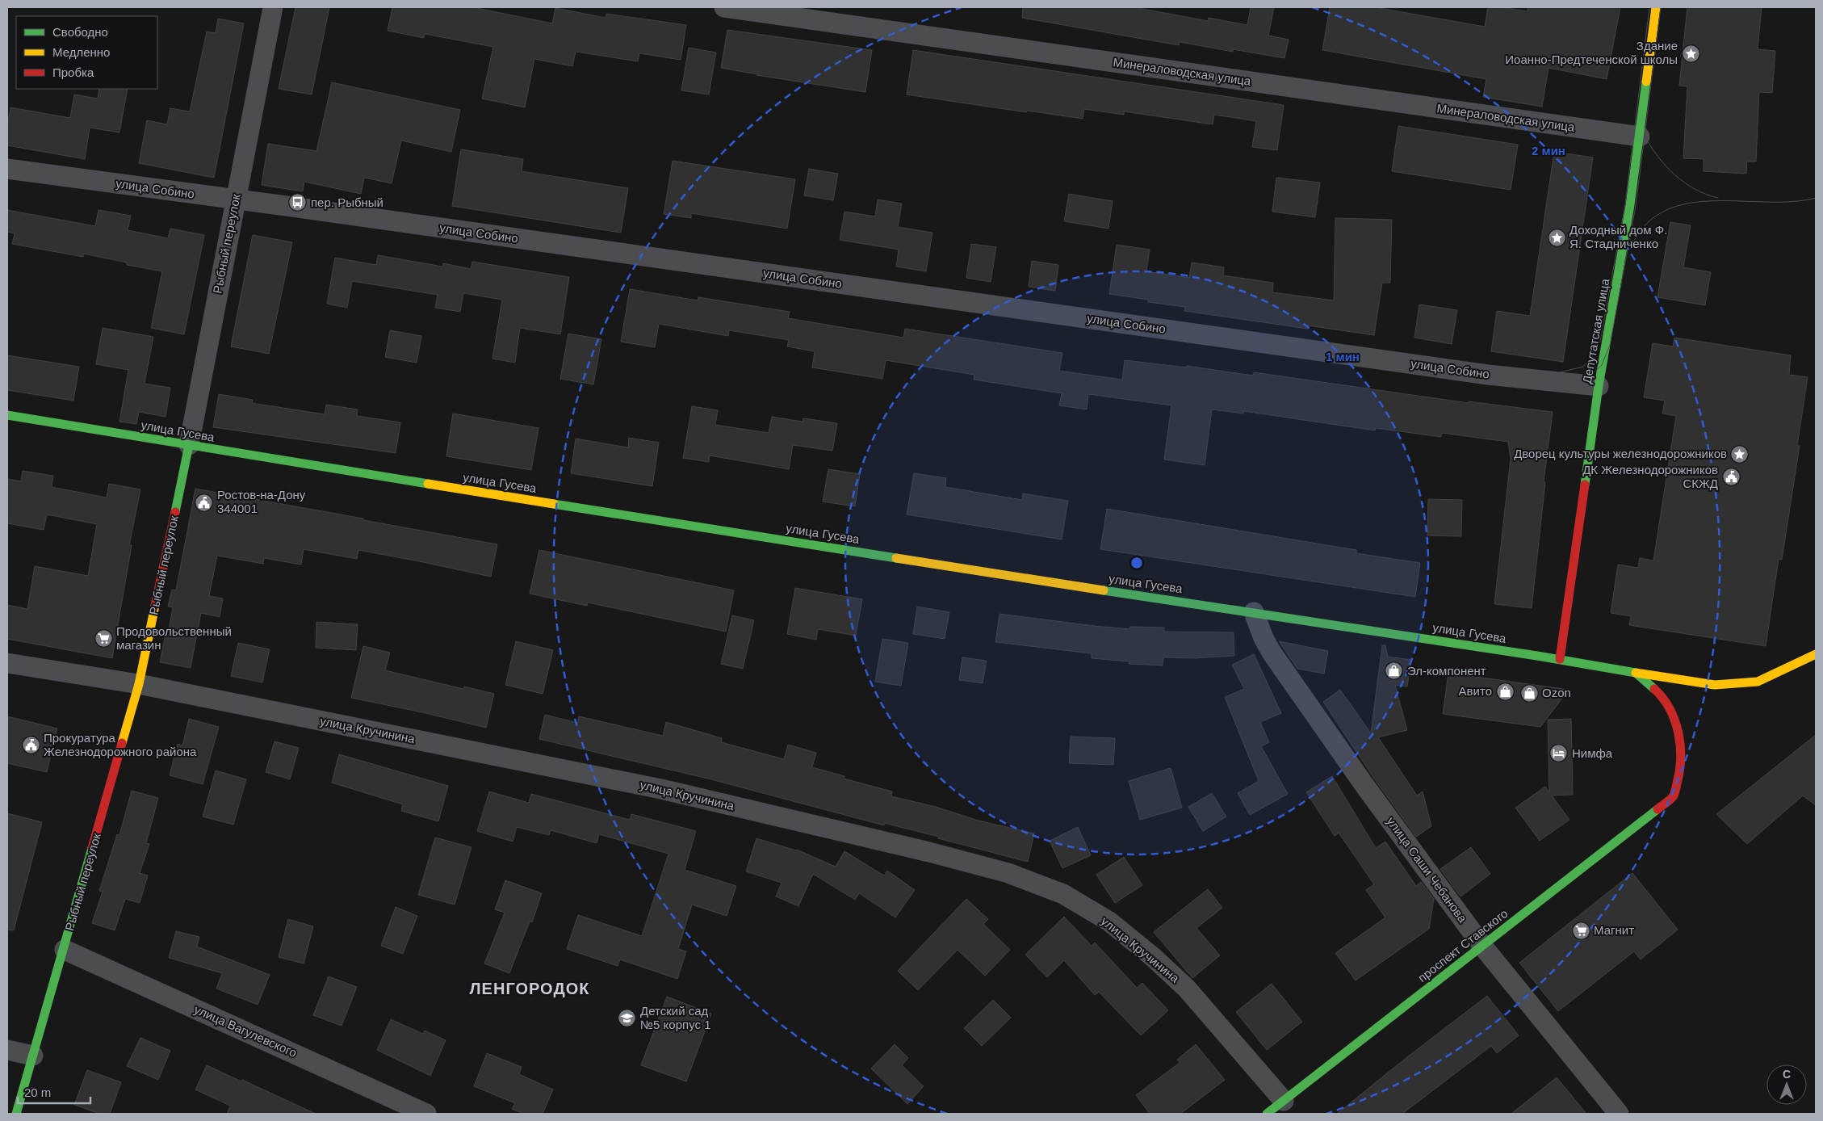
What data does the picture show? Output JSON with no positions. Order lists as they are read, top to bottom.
{
  "streets": {
    "street": [
      "Минераловодская улица",
      "улица Собино",
      "Рыбный переулок",
      "Депутатская улица",
      "улица Гусева",
      "улица Кручинина",
      "улица Саши Чебанова",
      "проспект Ставского",
      "улица Вагулевского"
    ]
  },
  "crossings": [
    ["Минераловодская улица", "Депутатская улица"],
    ["улица Собино", "Рыбный переулок"],
    ["улица Собино", "Депутатская улица"],
    ["Рыбный переулок", "улица Гусева"],
    ["Рыбный переулок", "улица Кручинина"],
    ["Рыбный переулок", "улица Вагулевского"],
    ["Депутатская улица", "улица Гусева"],
    ["улица Гусева", "улица Саши Чебанова"],
    ["улица Гусева", "проспект Ставского"],
    ["улица Кручинина", "проспект Ставского"],
    ["улица Саши Чебанова", "проспект Ставского"]
  ],
  "districts": ["ЛЕНГОРОДОК"],
  "places": {
    "place": ["Здание Иоанно-Предтеченской школы", "Доходный дом Ф. Я. Стадниченко", "Дворец культуры железнодорожников"],
    "bus stop": ["пер. Рыбный"],
    "public building": ["ДК Железнодорожников СКЖД", "Ростов-на-Дону 344001", "Прокуратура Железнодорожного района"],
    "supermarket": ["Продовольственный магазин", "Магнит"],
    "shop": ["Эл-компонент", "Авито", "Ozon"],
    "hotel": ["Нимфа"],
    "school or university": ["Детский сад №5 корпус 1"]
  },
  "legend": ["Свободно", "Медленно", "Пробка"],
  "scale_bar": "20 m",
  "north": "top",
  "rings": ["2 мин", "1 мин"]
}
